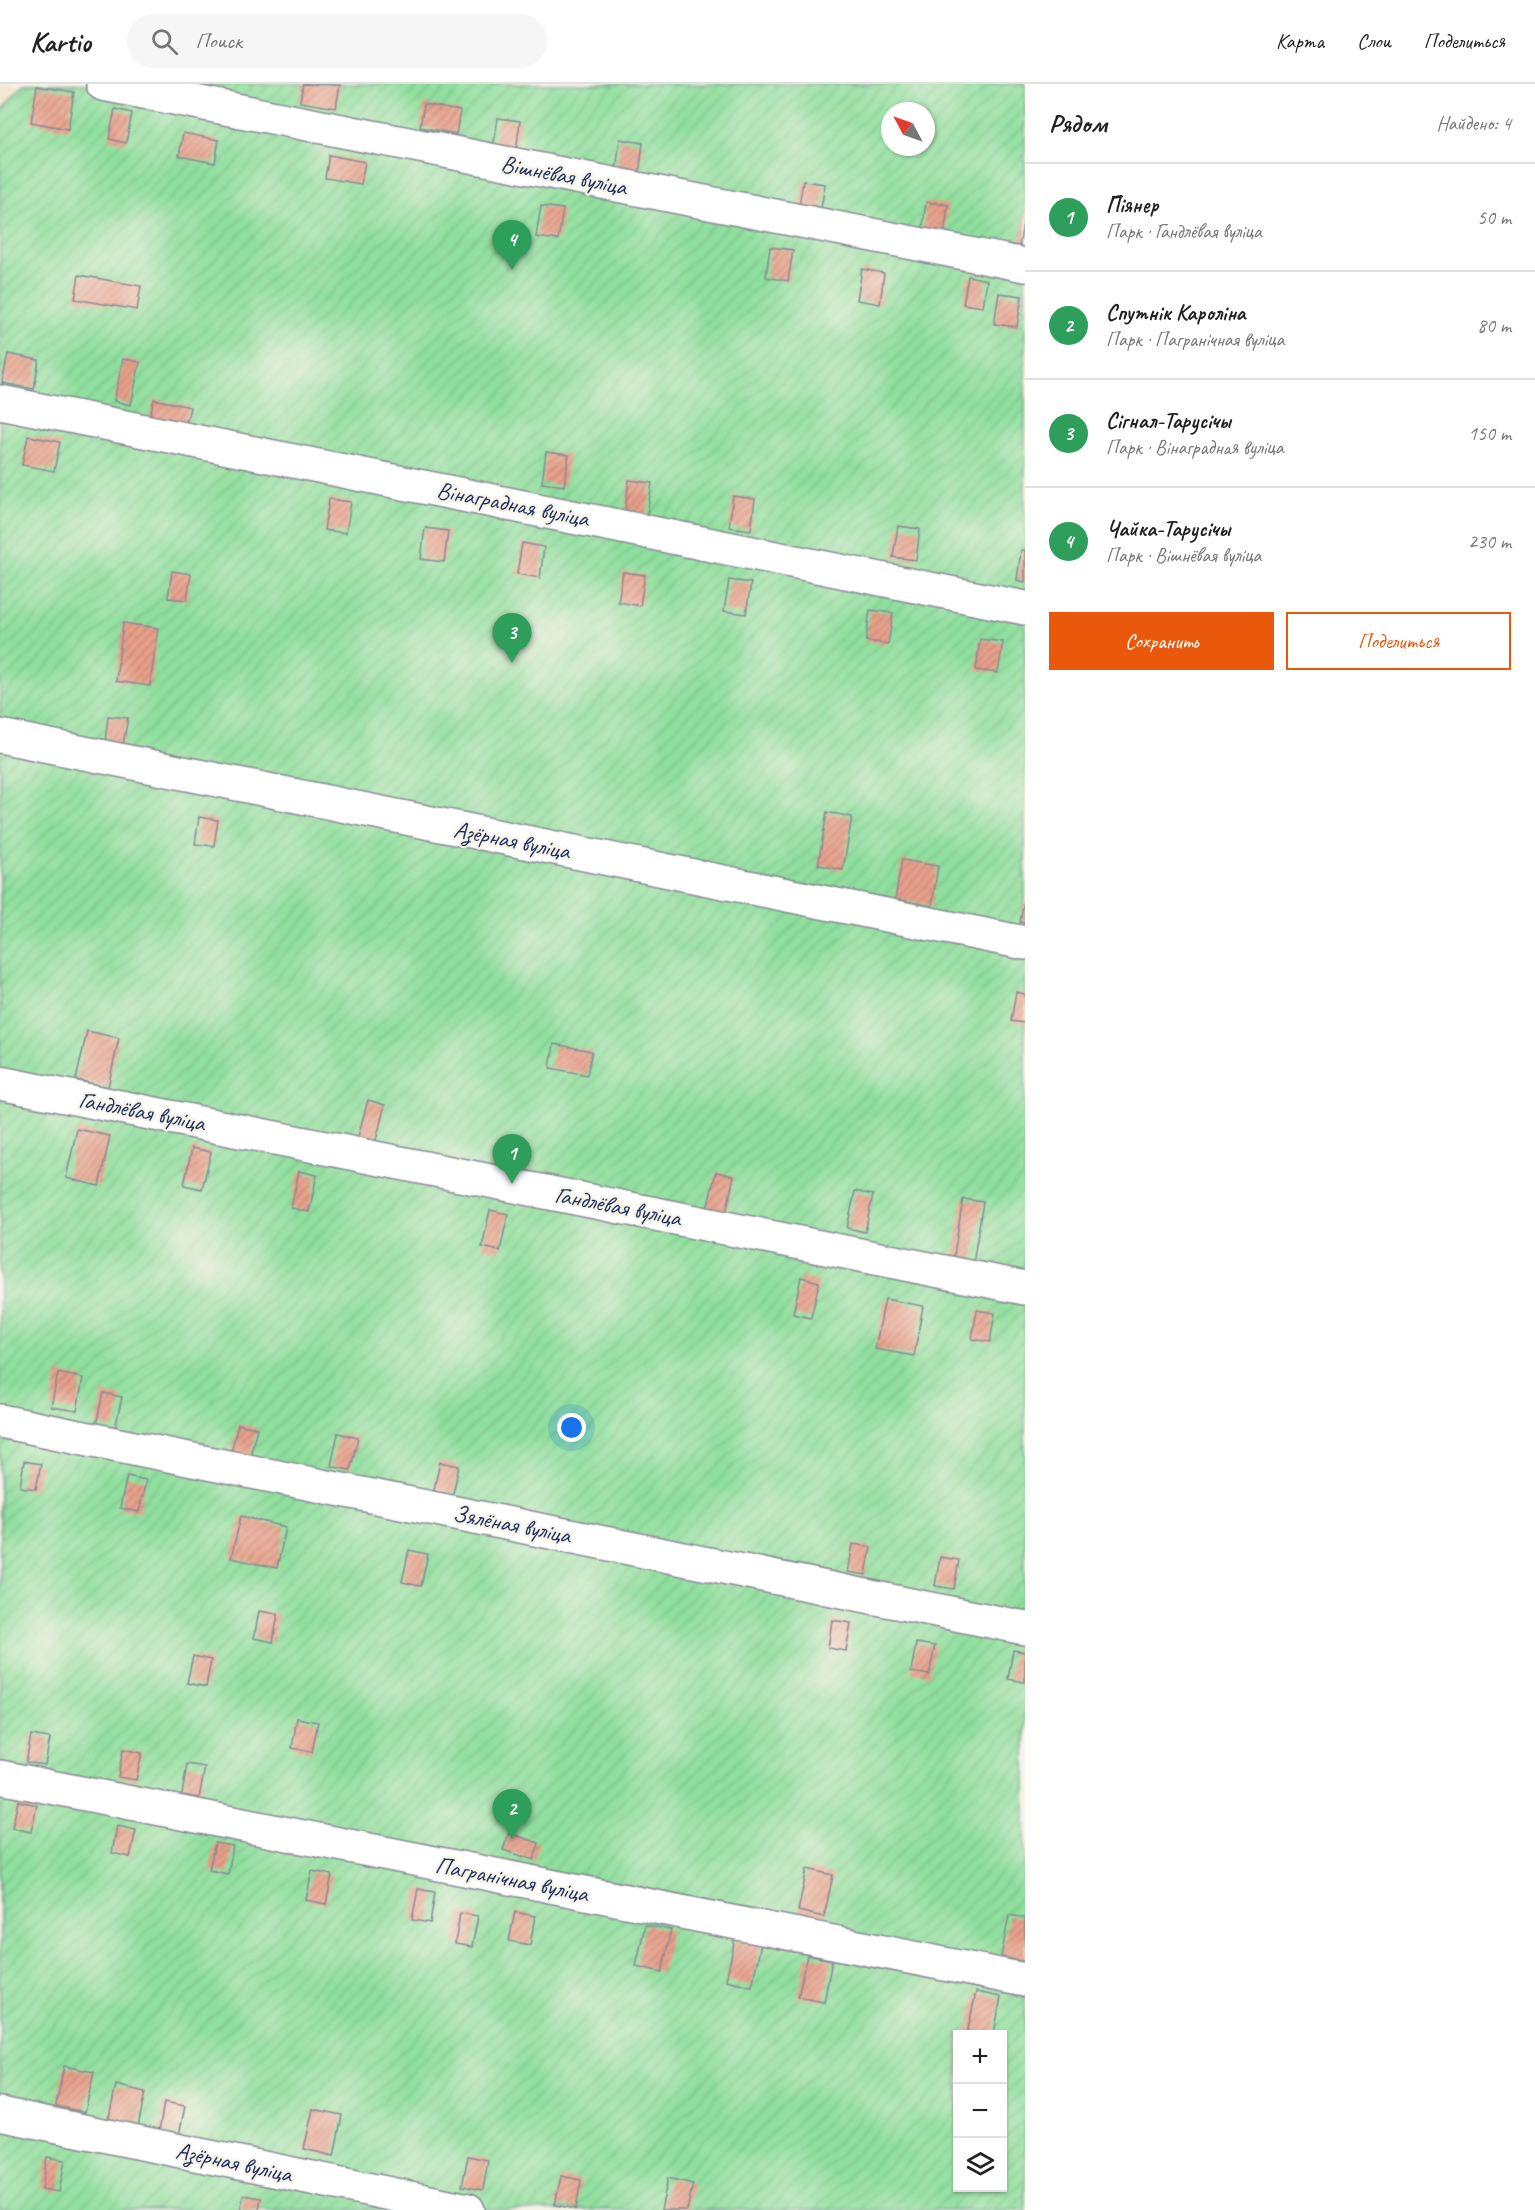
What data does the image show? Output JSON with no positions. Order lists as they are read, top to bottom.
{
  "streets": {
    "street": [
      "Вішнёвая вуліца",
      "Вінаградная вуліца",
      "Азёрная вуліца",
      "Гандлёвая вуліца",
      "Зялёная вуліца",
      "Пагранічная вуліца"
    ]
  },
  "north": "top left",
  "page": {
    "header": "Kartio",
    "search": "Поиск",
    "nav": ["Карта", "Слои", "Поделиться"],
    "heading": ["Рядом", "Найдено: 4"],
    "list": [
      {
        "mark": "1",
        "name": "Піянер",
        "note": "Парк · Гандлёвая вуліца",
        "value": "50 m"
      },
      {
        "mark": "2",
        "name": "Спутнік Кароліна",
        "note": "Парк · Пагранічная вуліца",
        "value": "80 m"
      },
      {
        "mark": "3",
        "name": "Сігнал-Тарусічы",
        "note": "Парк · Вінаградная вуліца",
        "value": "150 m"
      },
      {
        "mark": "4",
        "name": "Чайка-Тарусічы",
        "note": "Парк · Вішнёвая вуліца",
        "value": "230 m"
      }
    ],
    "pins": [
      "4",
      "3",
      "1",
      "2"
    ],
    "buttons": ["Сохранить", "Поделиться"],
    "map_buttons": ["+", "−"]
  }
}
